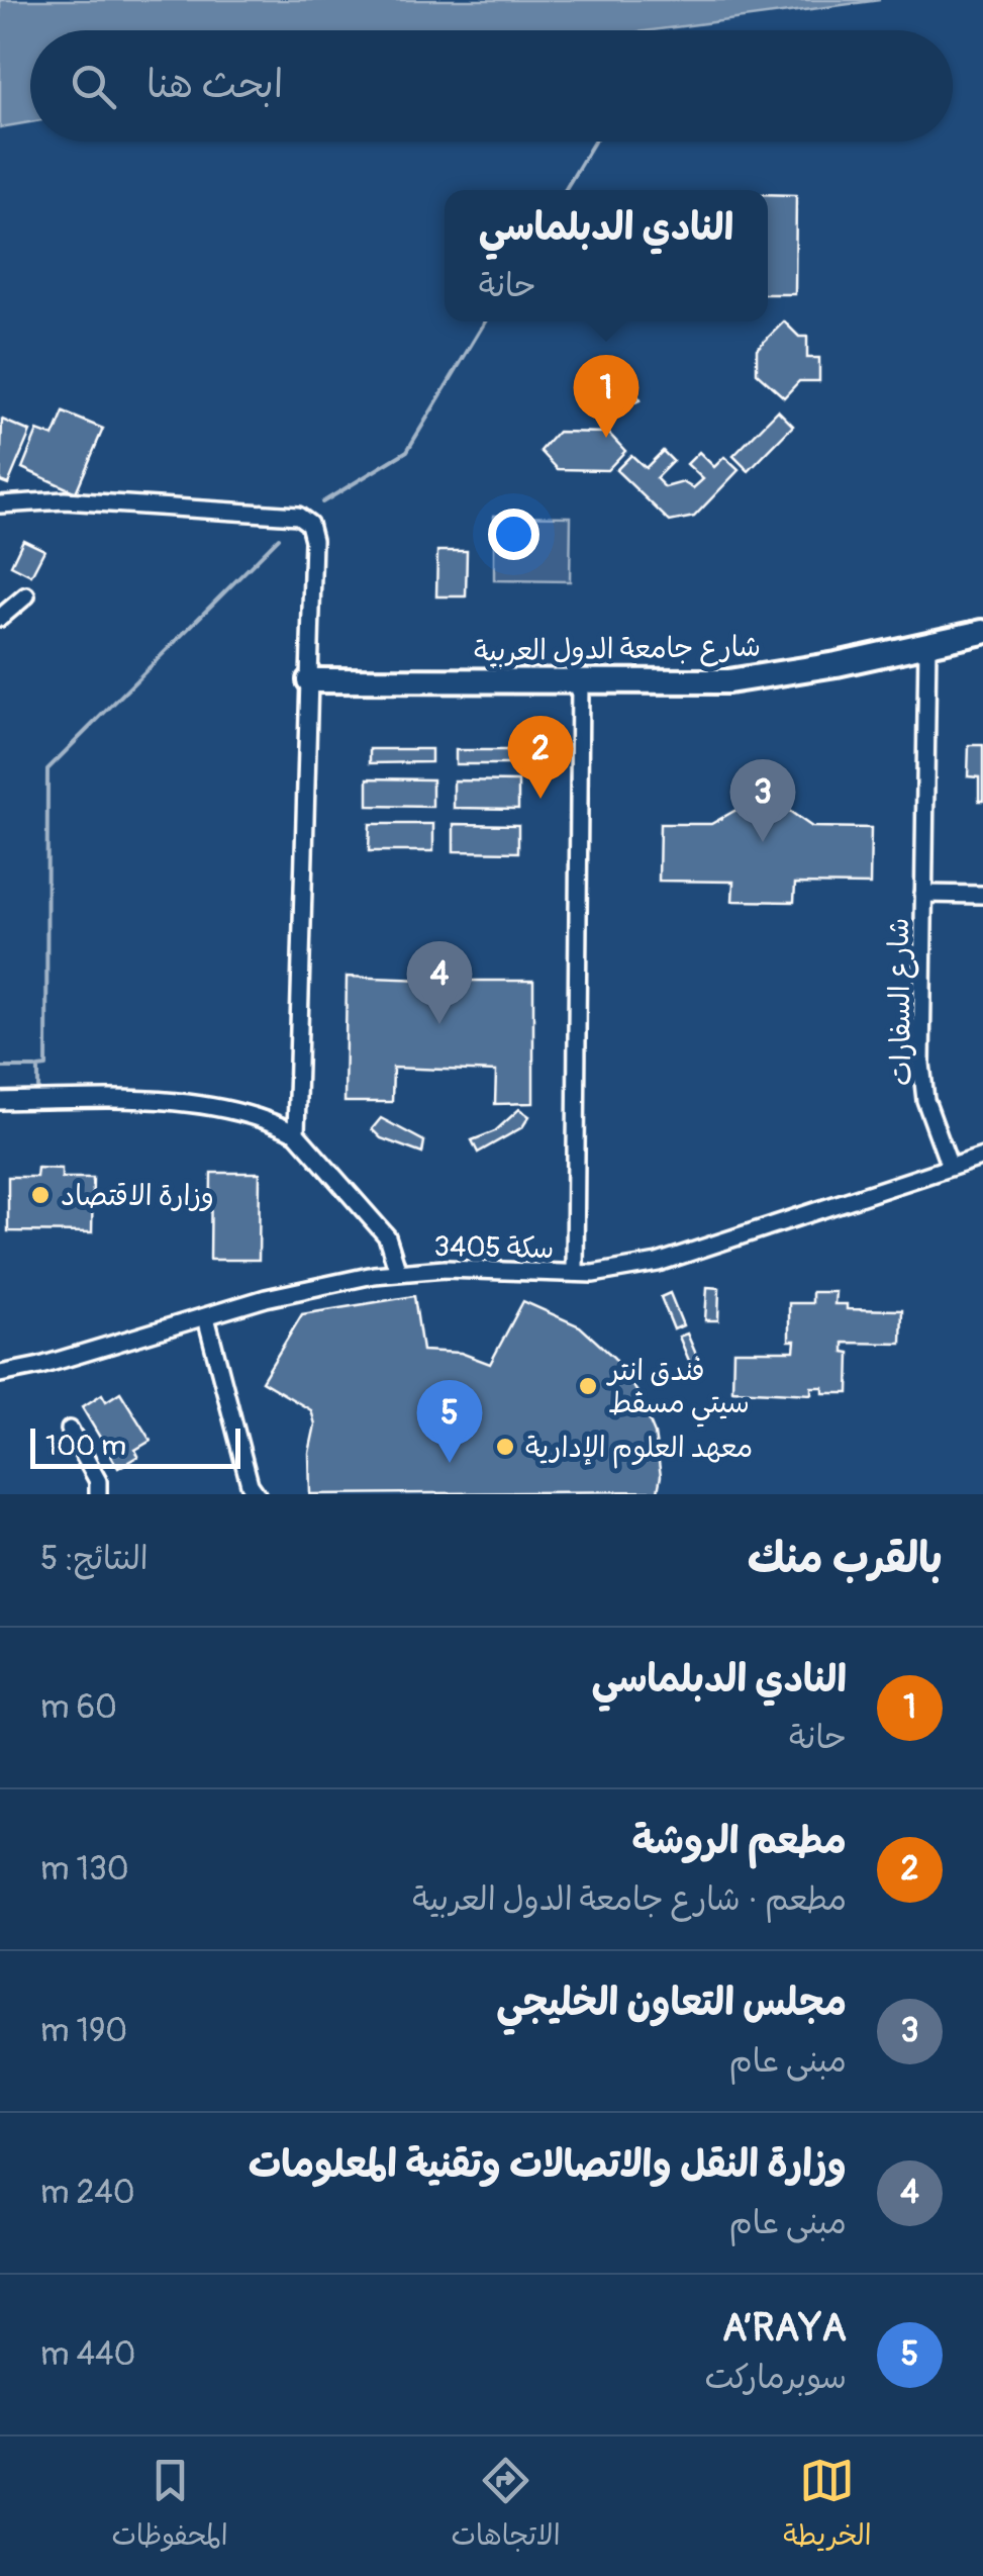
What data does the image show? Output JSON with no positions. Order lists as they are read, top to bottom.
{
  "streets": {
    "street": ["شارع جامعة الدول العربية", "شارع السفارات", "سكة 3405"]
  },
  "crossings": [
    ["شارع جامعة الدول العربية", "شارع السفارات"],
    ["شارع السفارات", "سكة 3405"]
  ],
  "places": ["وزارة الاقتصاد", "فندق انتر سيتي مسقط", "معهد العلوم الإدارية"],
  "scale_bar": "100 m",
  "page": {
    "search": "ابحث هنا",
    "popup": ["النادي الدبلماسي", "حانة"],
    "pins": [
      "1",
      "2",
      "3",
      "4",
      "5"
    ],
    "scale": "100 m",
    "heading": ["بالقرب منك", "النتائج: 5"],
    "list": [
      {
        "mark": "1",
        "name": "النادي الدبلماسي",
        "note": "حانة",
        "value": "60 m"
      },
      {
        "mark": "2",
        "name": "مطعم الروشة",
        "note": "مطعم · شارع جامعة الدول العربية",
        "value": "130 m"
      },
      {
        "mark": "3",
        "name": "مجلس التعاون الخليجي",
        "note": "مبنى عام",
        "value": "190 m"
      },
      {
        "mark": "4",
        "name": "وزارة النقل والاتصالات وتقنية المعلومات",
        "note": "مبنى عام",
        "value": "240 m"
      },
      {
        "mark": "5",
        "name": "A’RAYA",
        "note": "سوبرماركت",
        "value": "440 m"
      }
    ],
    "nav": ["الخريطة", "الاتجاهات", "المحفوظات"]
  }
}
